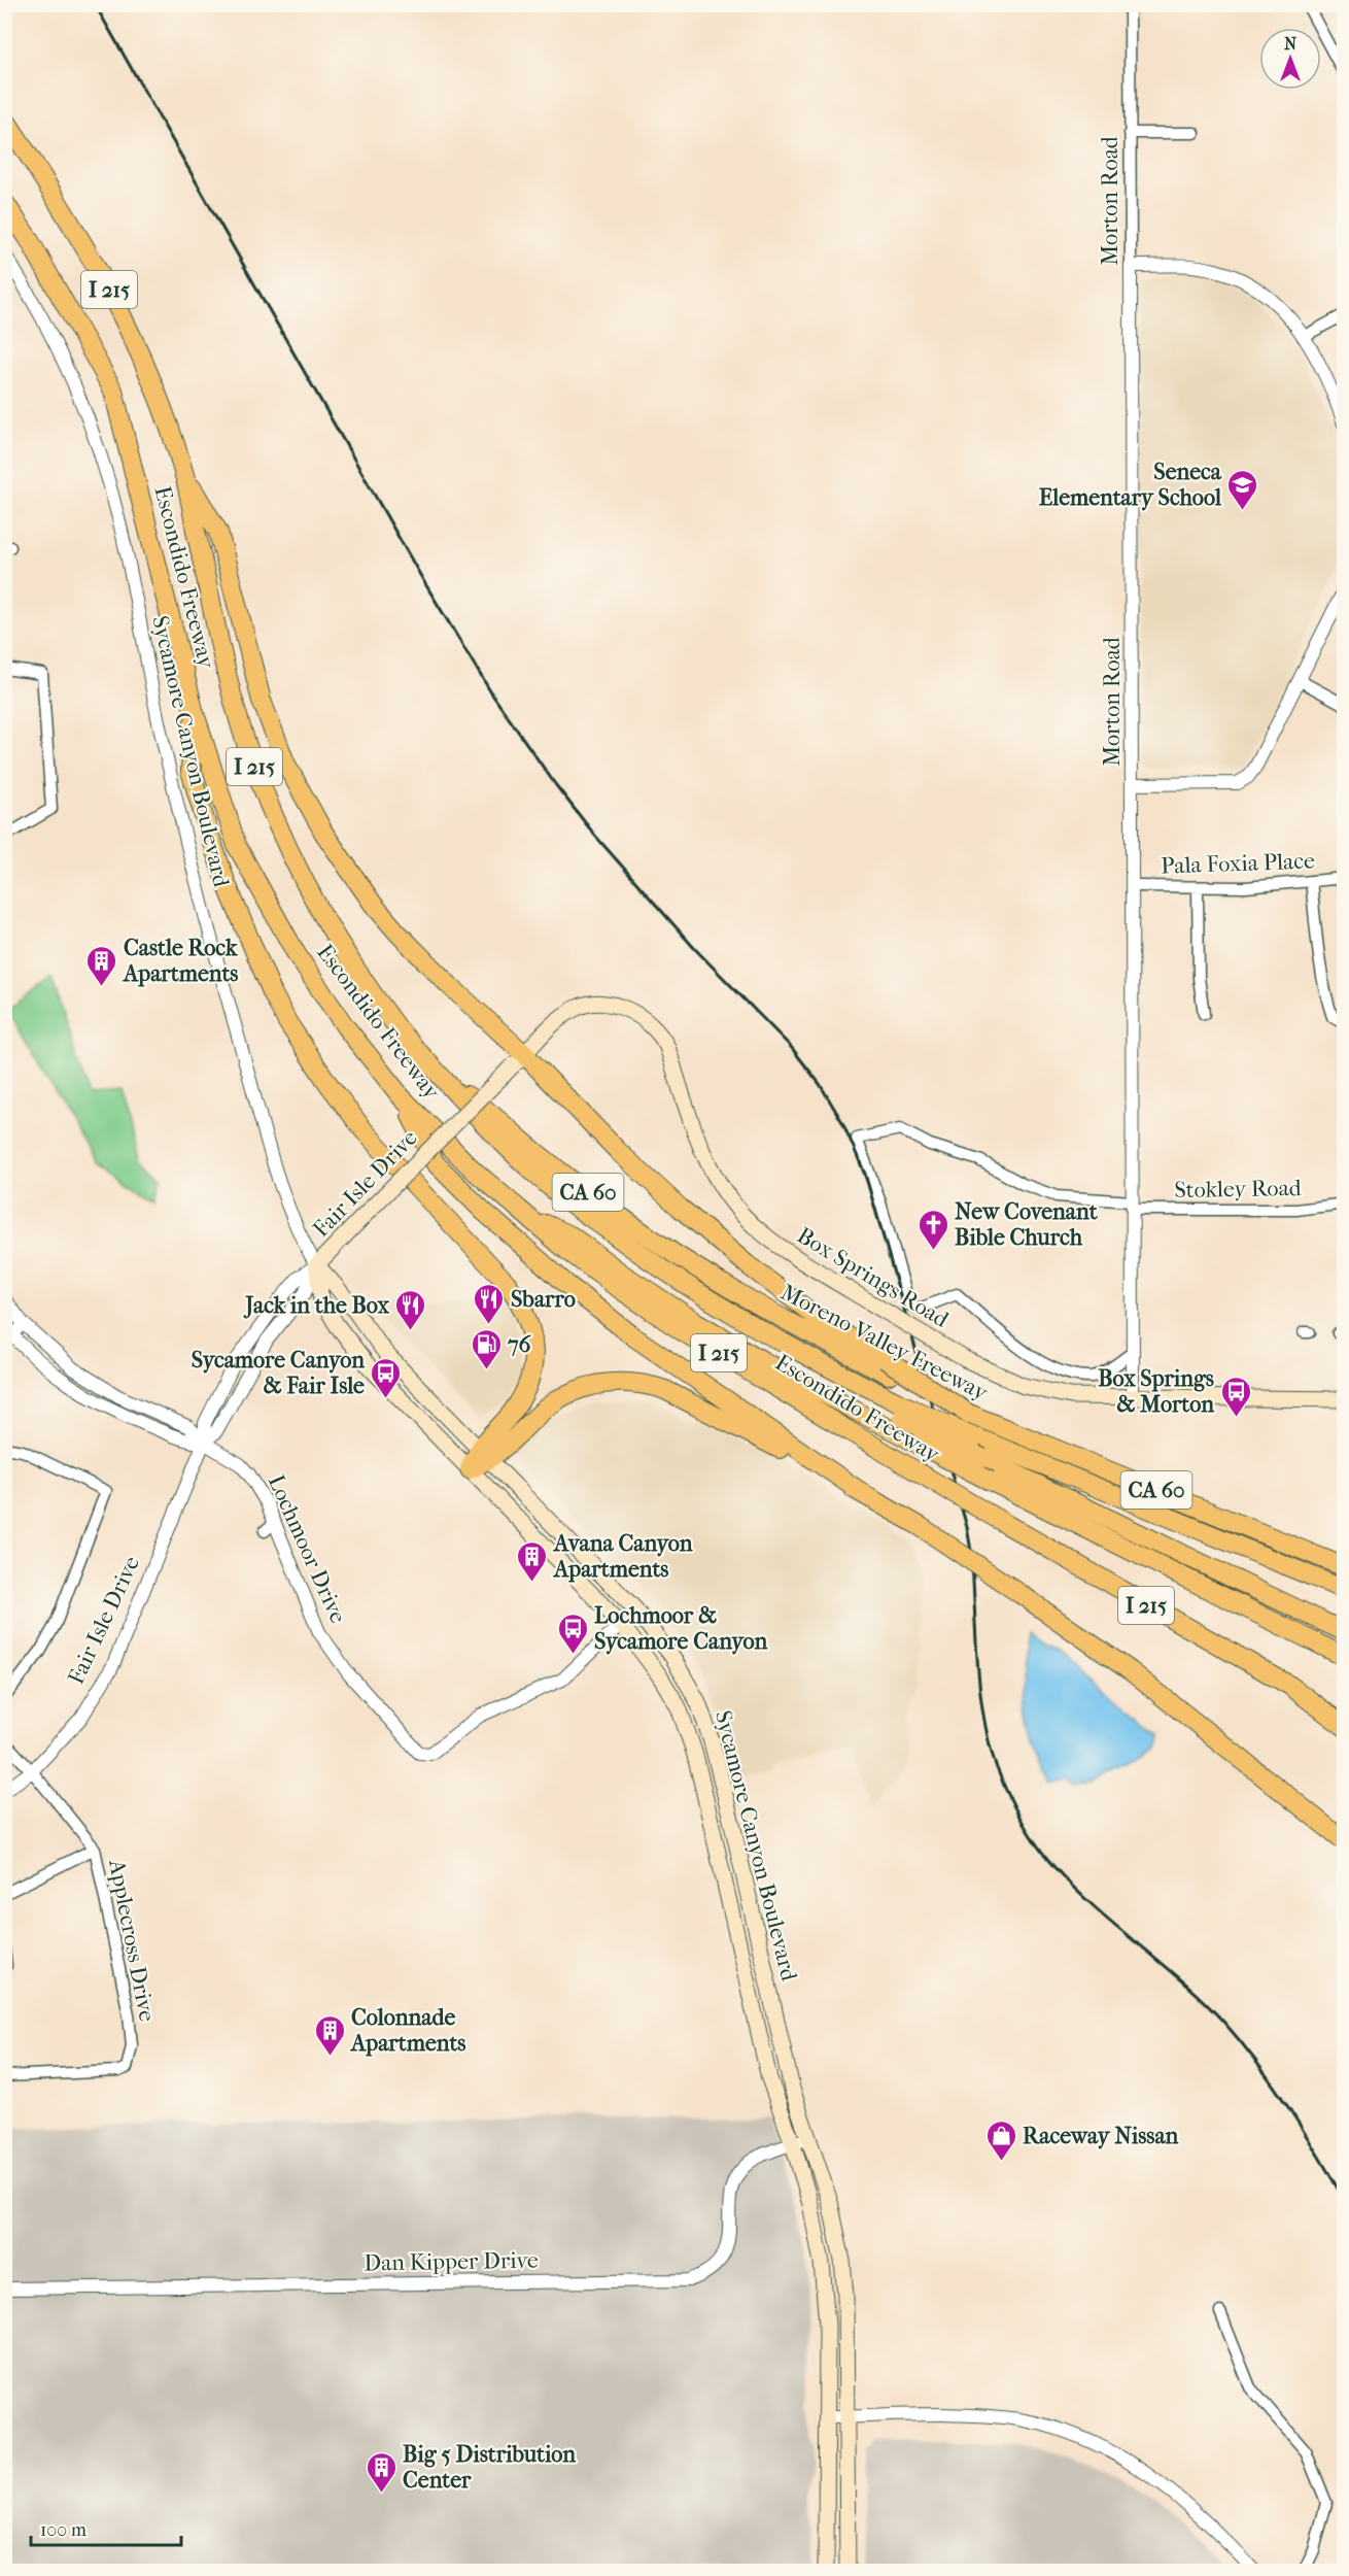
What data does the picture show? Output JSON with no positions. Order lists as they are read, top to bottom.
{
  "streets": {
    "highway": [
      "I 215",
      "Escondido Freeway",
      "CA 60",
      "Moreno Valley Freeway"
    ],
    "main road": ["Sycamore Canyon Boulevard", "Fair Isle Drive", "Box Springs Road"],
    "street": [
      "Morton Road",
      "Pala Foxia Place",
      "Stokley Road",
      "Lochmoor Drive",
      "Applecross Drive",
      "Dan Kipper Drive"
    ]
  },
  "crossings": [
    ["Morton Road", "Pala Foxia Place"],
    ["Morton Road", "Stokley Road"],
    ["Morton Road", "Box Springs Road"],
    ["Escondido Freeway", "Moreno Valley Freeway"],
    ["Sycamore Canyon Boulevard", "Fair Isle Drive"],
    ["Sycamore Canyon Boulevard", "Lochmoor Drive"],
    ["Sycamore Canyon Boulevard", "Dan Kipper Drive"],
    ["Fair Isle Drive", "Box Springs Road"],
    ["Fair Isle Drive", "Lochmoor Drive"],
    ["Fair Isle Drive", "Applecross Drive"]
  ],
  "places": {
    "school or university": ["Seneca Elementary School"],
    "building": [
      "Castle Rock Apartments",
      "Avana Canyon Apartments",
      "Colonnade Apartments",
      "Big 5 Distribution Center"
    ],
    "church": ["New Covenant Bible Church"],
    "restaurant": ["Sbarro", "Jack in the Box"],
    "fuel station": ["76"],
    "bus stop": ["Sycamore Canyon & Fair Isle", "Box Springs & Morton", "Lochmoor & Sycamore Canyon"],
    "shop": ["Raceway Nissan"]
  },
  "scale_bar": "100 m",
  "north": "top"
}
